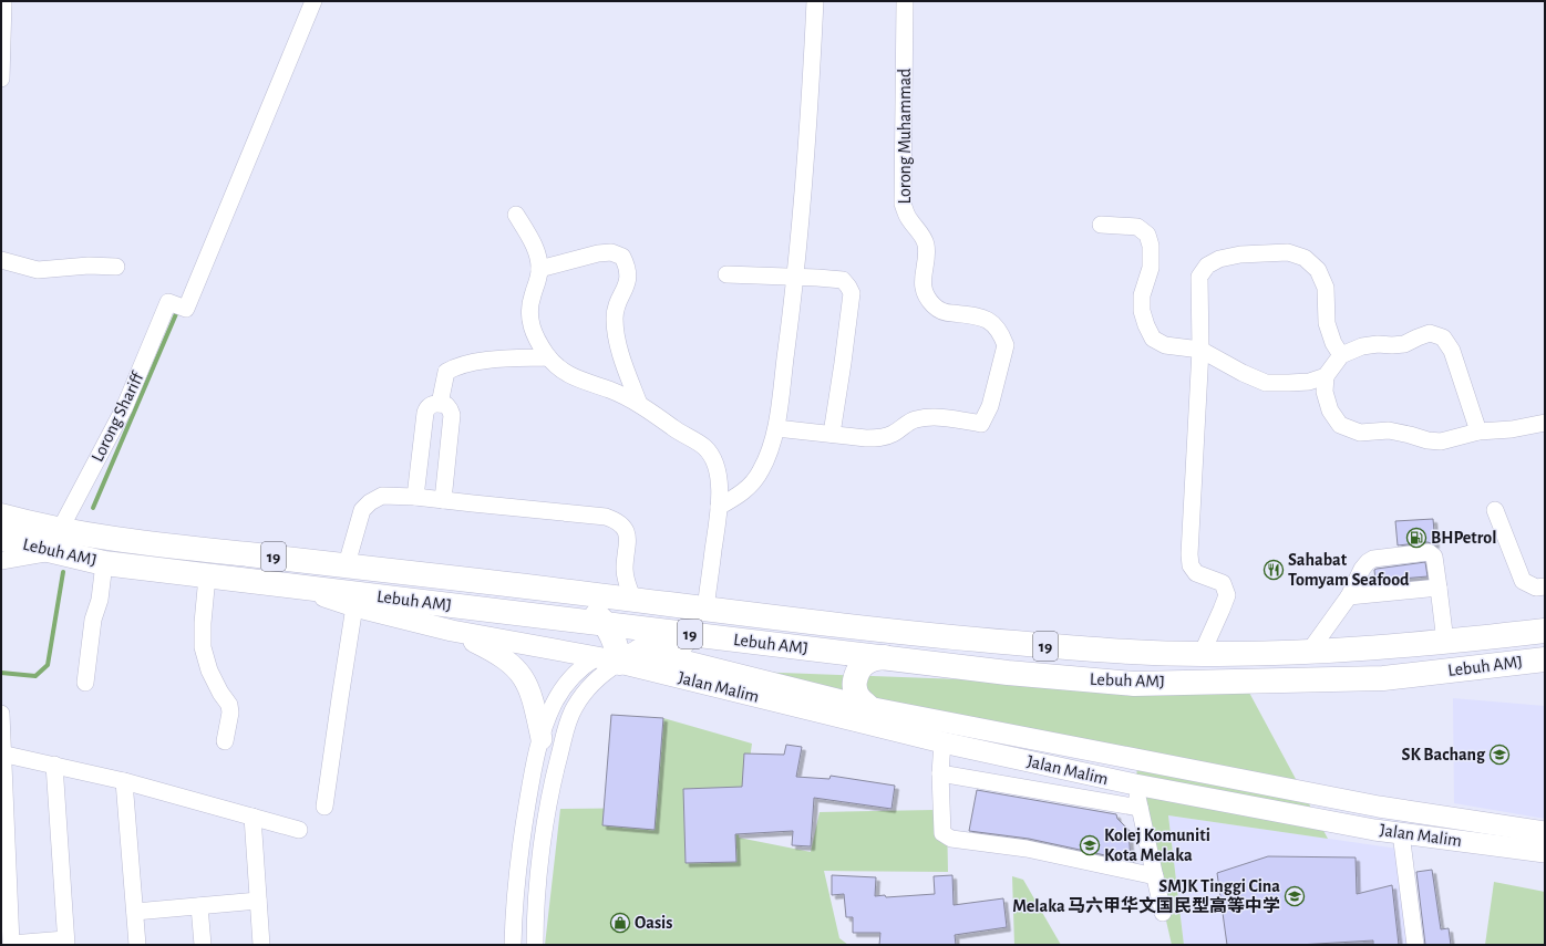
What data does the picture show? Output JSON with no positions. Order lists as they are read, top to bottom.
{
  "streets": {
    "highway": ["Lebuh AMJ", "19"],
    "main road": ["Jalan Malim"],
    "street": ["Lorong Muhammad", "Lorong Shariff"]
  },
  "crossings": [
    ["Lorong Shariff", "Lebuh AMJ"],
    ["Lebuh AMJ", "Jalan Malim"]
  ],
  "places": {
    "fuel station": ["BHPetrol"],
    "restaurant": ["Sahabat Tomyam Seafood"],
    "school or university": ["SK Bachang", "Kolej Komuniti Kota Melaka", "SMJK Tinggi Cina Melaka 马六甲华文国民型高等中学"],
    "shop": ["Oasis"]
  }
}
